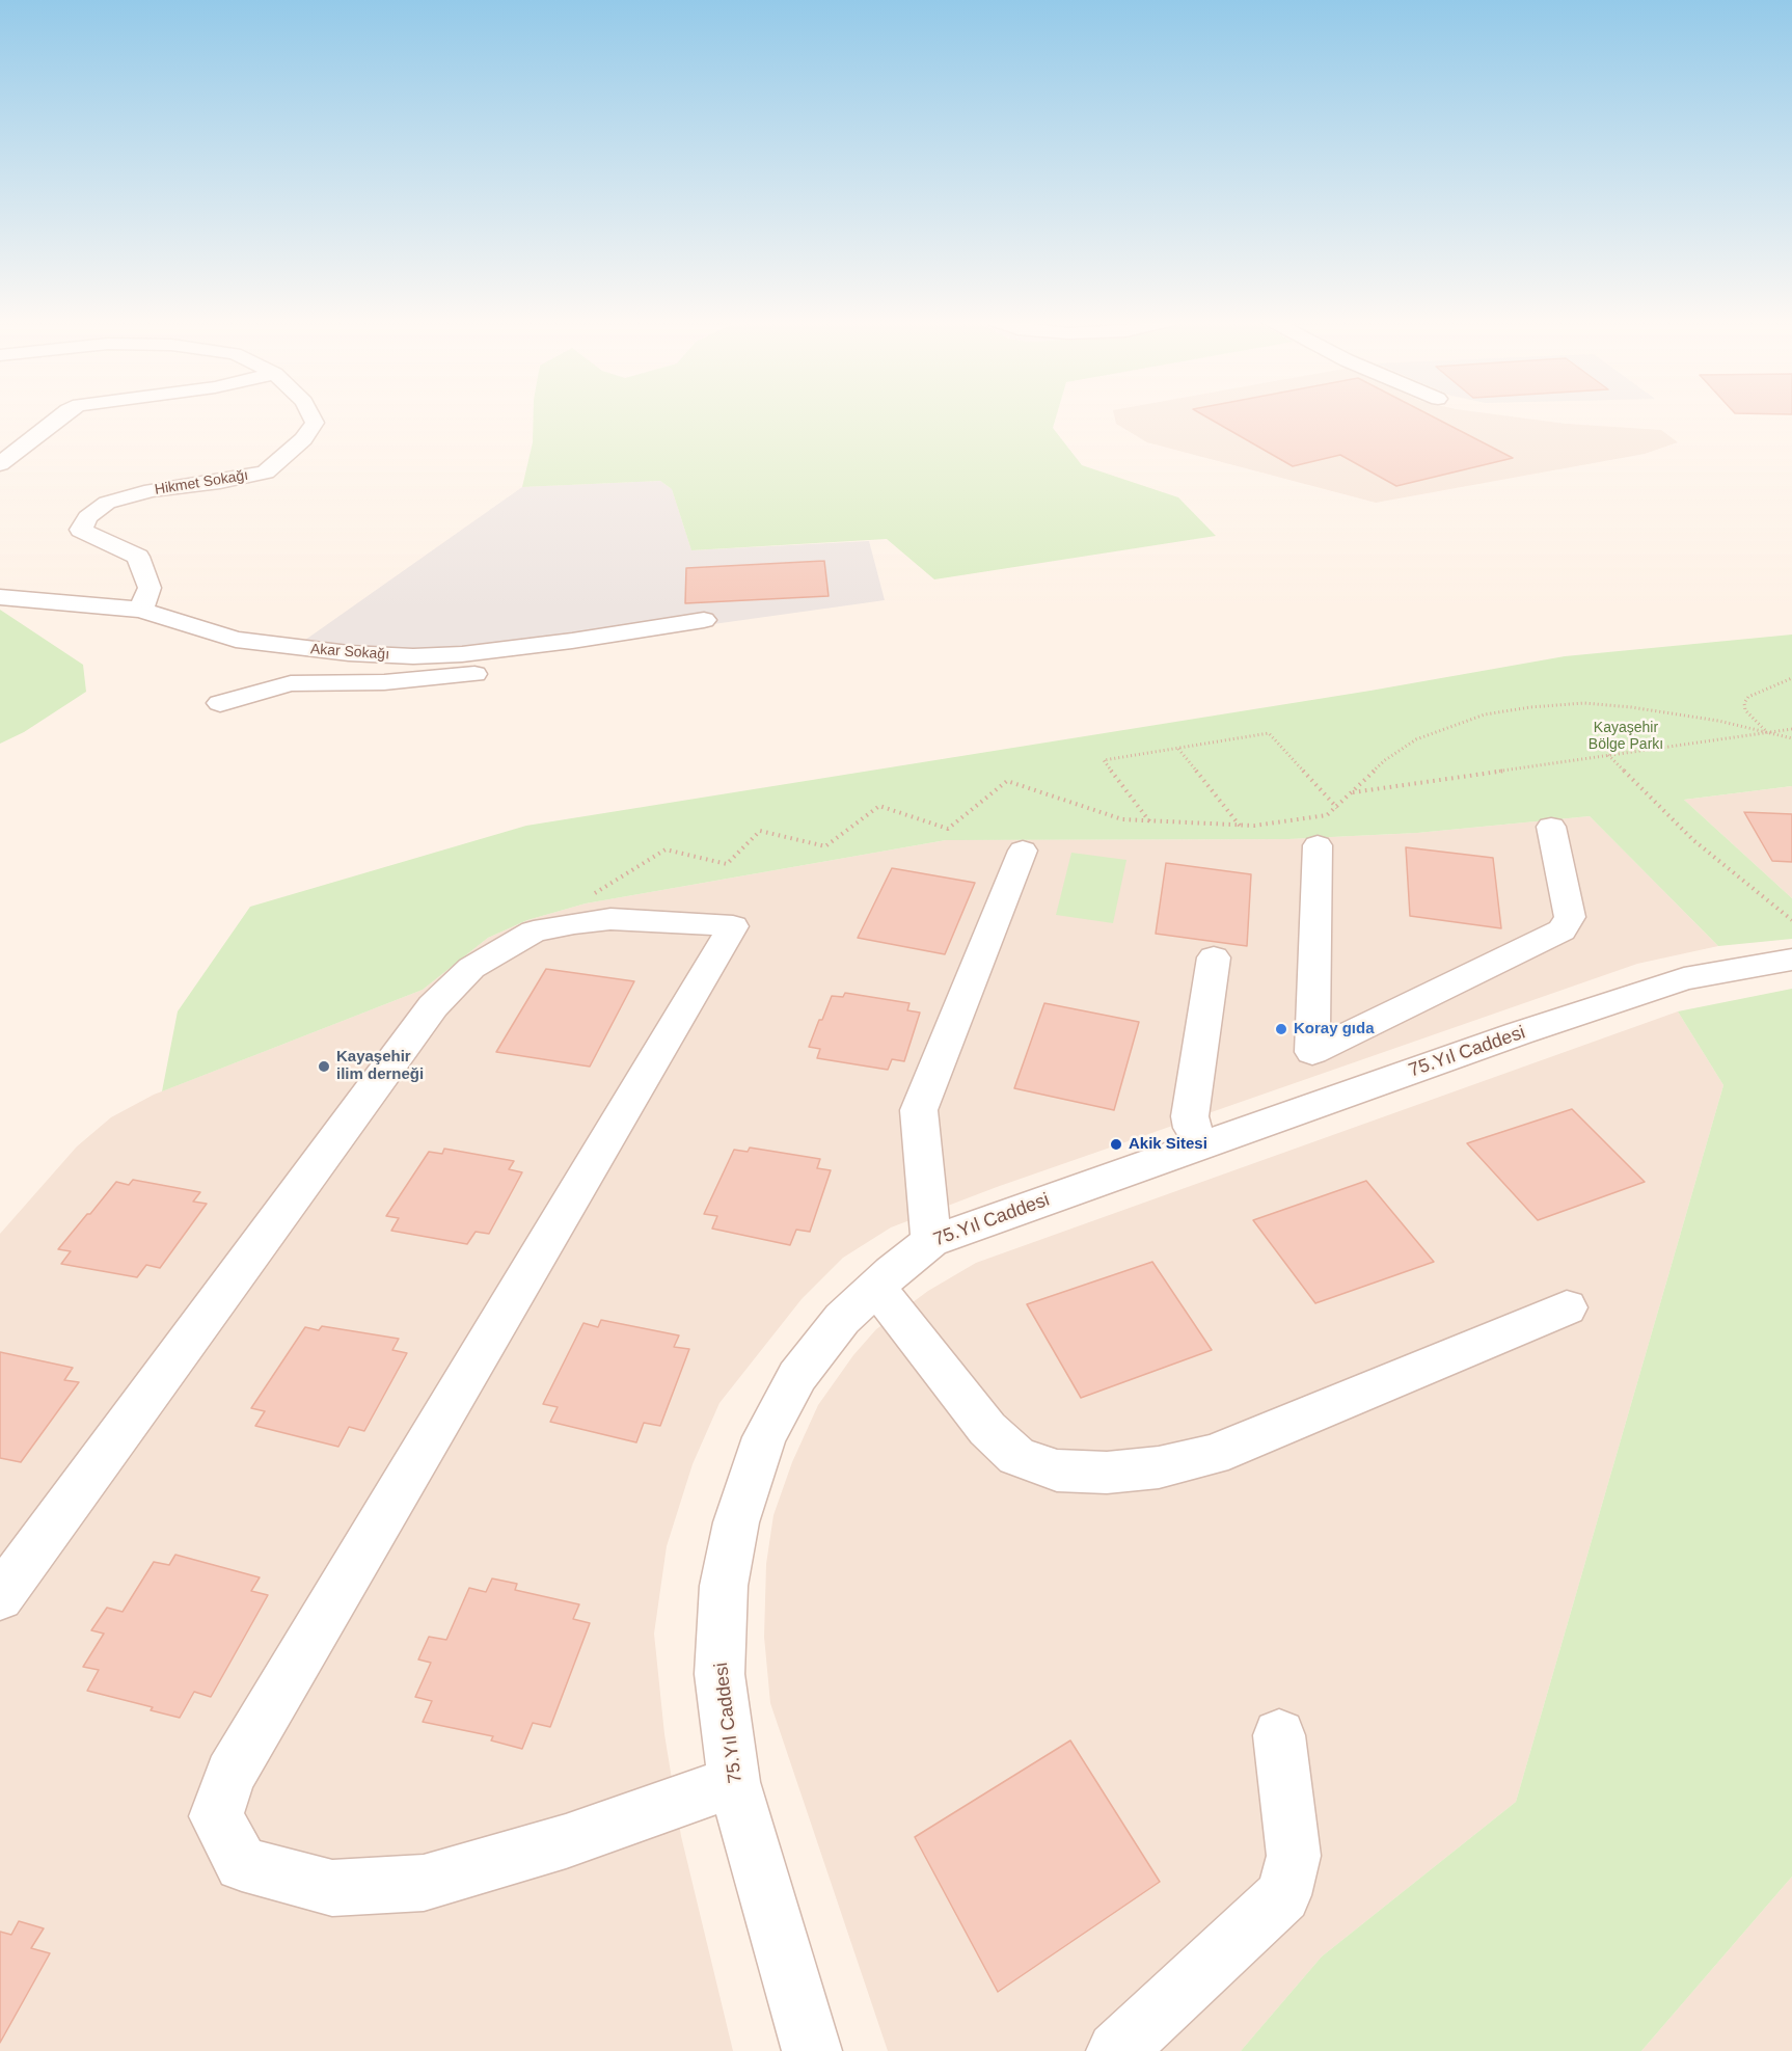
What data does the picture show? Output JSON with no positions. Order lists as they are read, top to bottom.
{
  "streets": {
    "street": ["Hikmet Sokağı", "Akar Sokağı", "75.Yıl Caddesi"]
  },
  "crossings": [
    ["Hikmet Sokağı", "Akar Sokağı"]
  ],
  "parks": ["Kayaşehir Bölge Parkı"],
  "places": ["Koray gıda", "Kayaşehir ilim derneği", "Akik Sitesi"]
}
